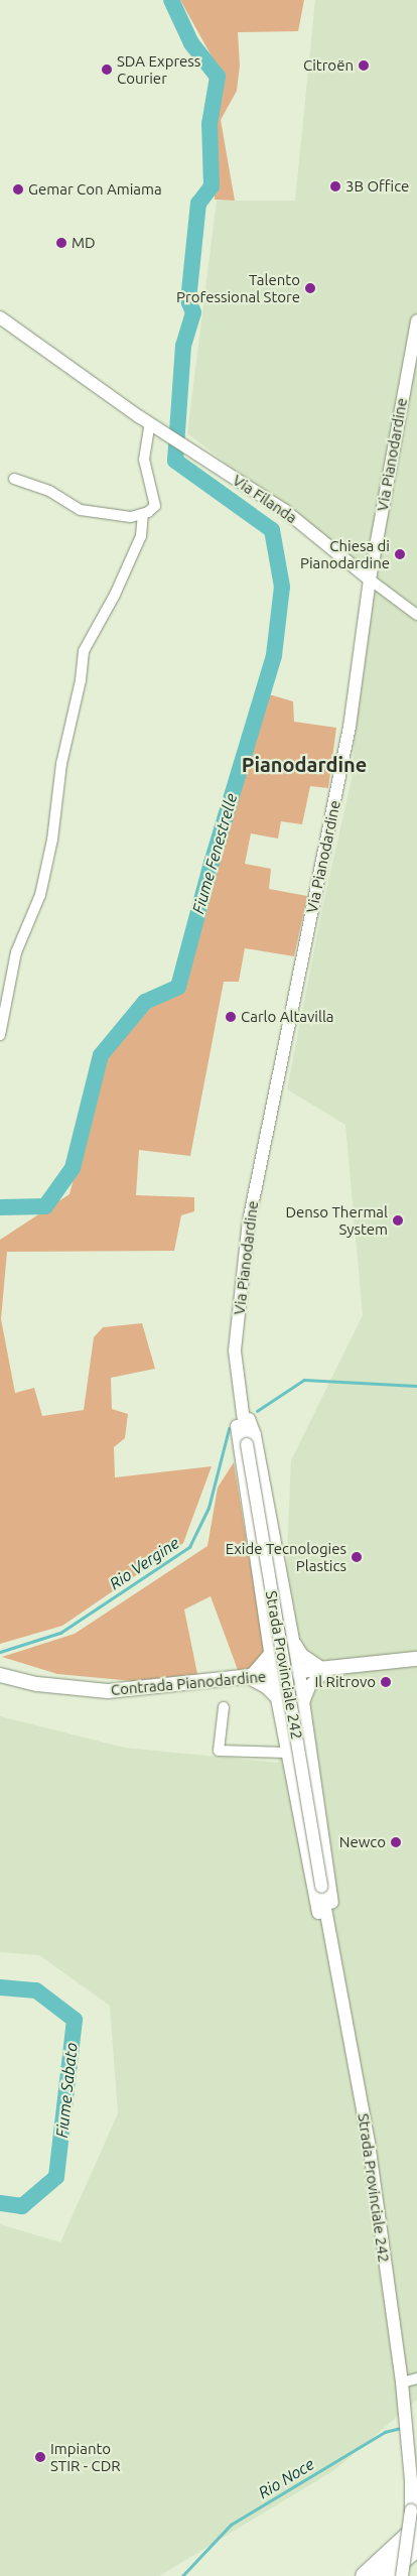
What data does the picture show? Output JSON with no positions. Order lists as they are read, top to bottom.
{
  "streets": {
    "main road": ["Contrada Pianodardine"],
    "street": ["Via Pianodardine", "Via Filanda", "Strada Provinciale 242"]
  },
  "crossings": [
    ["Via Pianodardine", "Via Filanda"],
    ["Via Pianodardine", "Strada Provinciale 242"]
  ],
  "districts": ["Pianodardine"],
  "water": [
    "Fiume Fenestrelle",
    "Rio Vergine",
    "Fiume Sabato",
    "Rio Noce"
  ],
  "places": [
    "Citroën",
    "SDA Express Courier",
    "3B Office",
    "Gemar Con Amiama",
    "MD",
    "Talento Professional Store",
    "Chiesa di Pianodardine",
    "Carlo Altavilla",
    "Denso Thermal System",
    "Exide Tecnologies Plastics",
    "Il Ritrovo",
    "Newco",
    "Impianto STIR - CDR"
  ]
}
